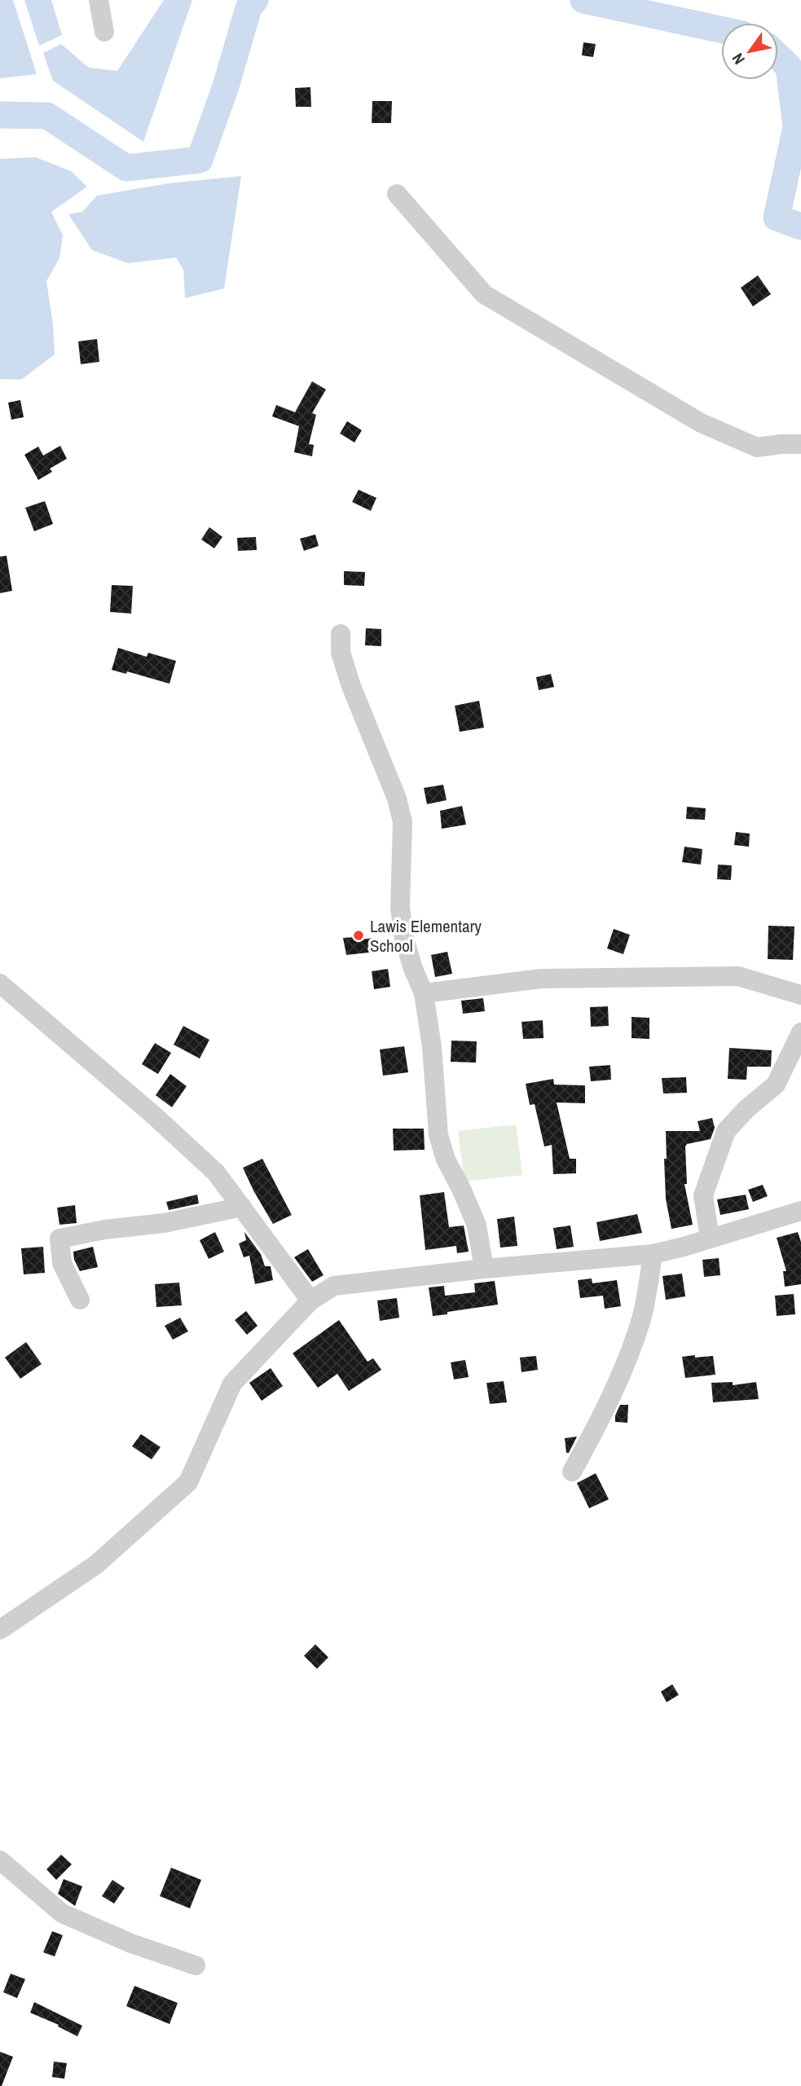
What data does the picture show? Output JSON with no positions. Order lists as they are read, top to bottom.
{
  "places": ["Lawis Elementary School"],
  "north": "bottom left"
}
